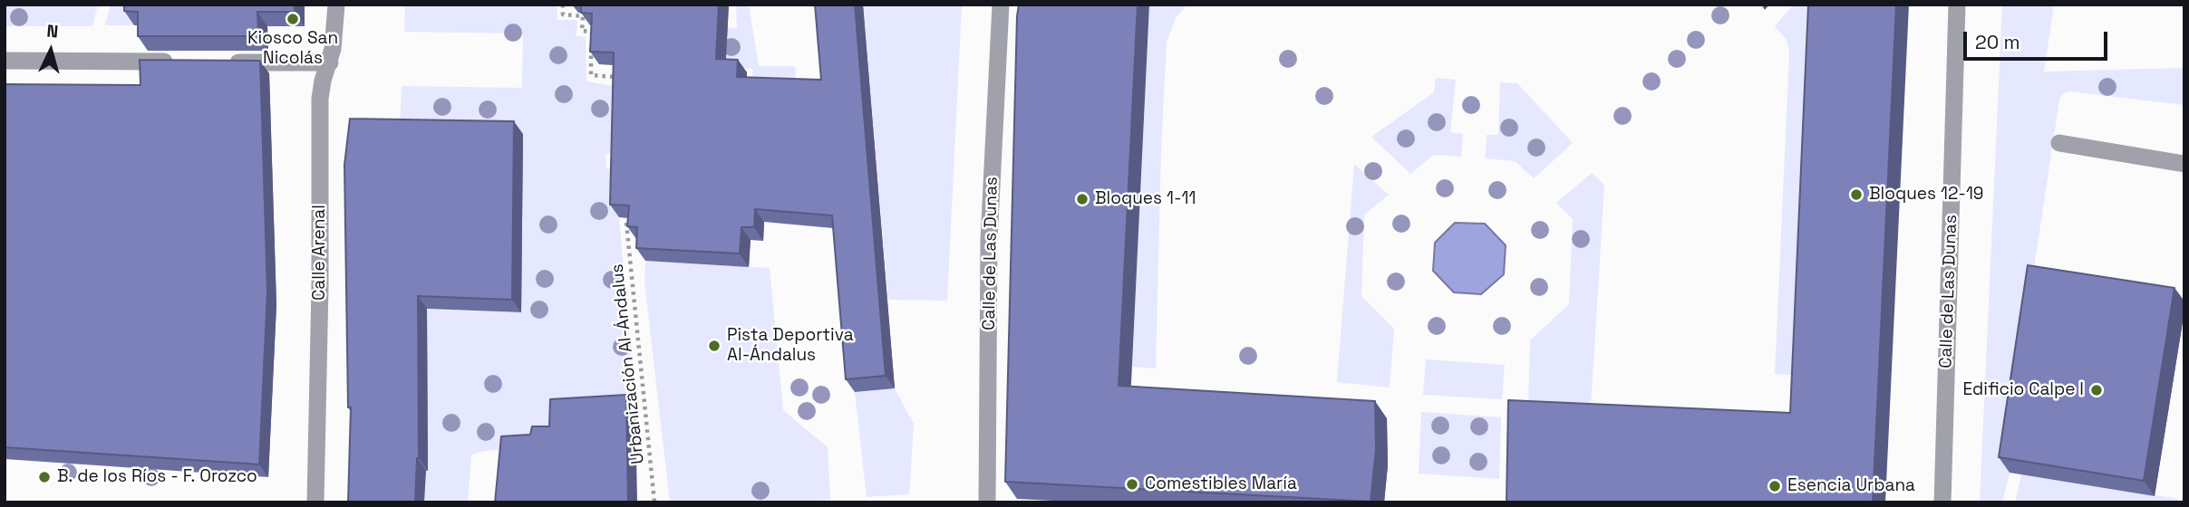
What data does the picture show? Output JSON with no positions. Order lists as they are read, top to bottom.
{
  "streets": {
    "street": ["Calle Arenal", "Calle de Las Dunas"],
    "path": ["Urbanización Al-Ándalus"]
  },
  "places": [
    "Kiosco San Nicolás",
    "Bloques 12-19",
    "Bloques 1-11",
    "Pista Deportiva Al-Ándalus",
    "Edificio Calpe I",
    "B. de los Ríos - F. Orozco",
    "Comestibles María",
    "Esencia Urbana"
  ],
  "scale_bar": "20 m",
  "north": "top"
}
